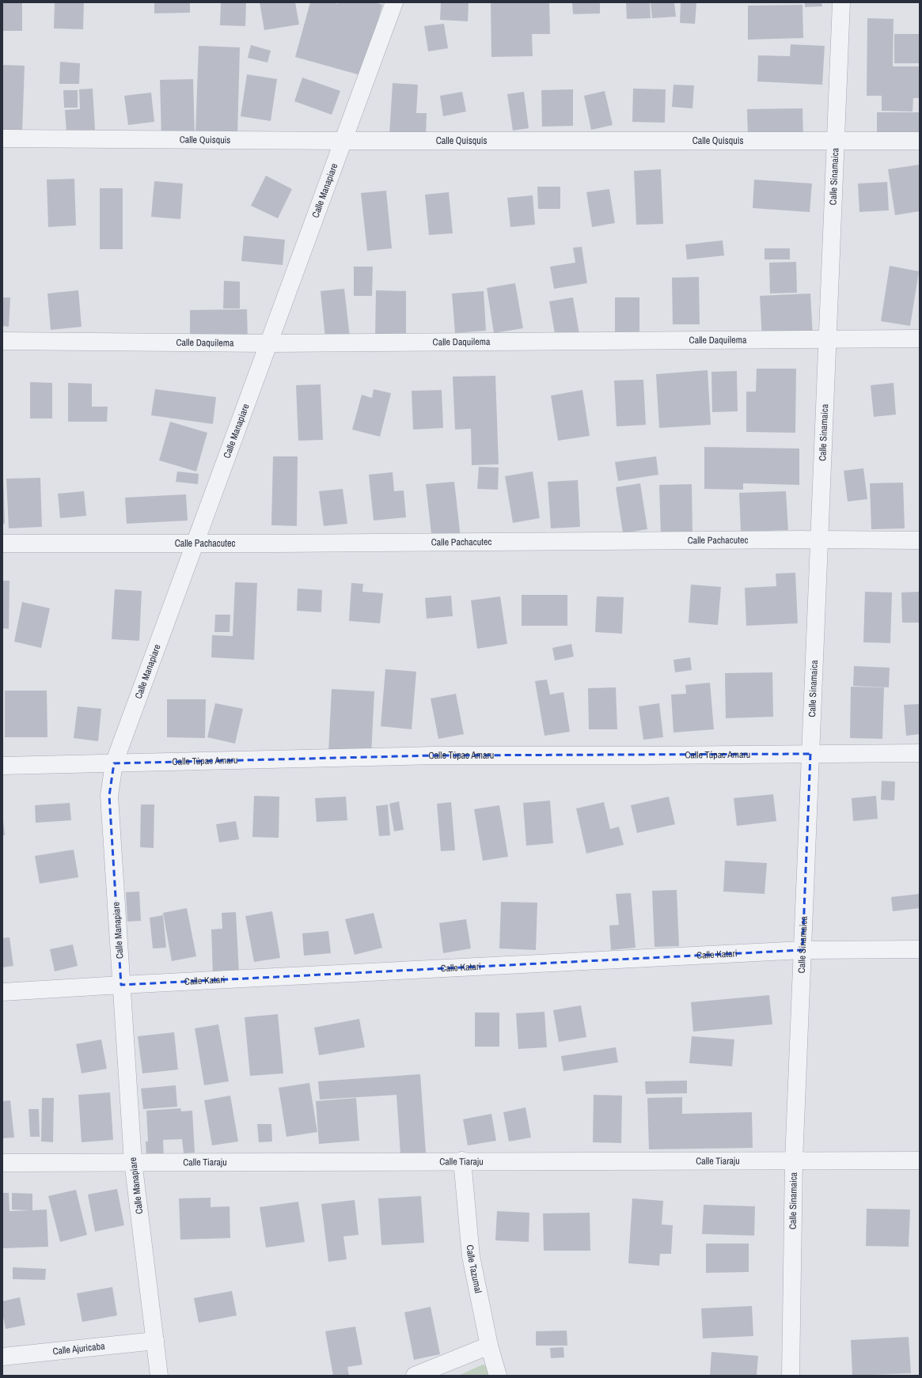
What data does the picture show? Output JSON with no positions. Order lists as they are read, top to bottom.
{
  "streets": {
    "street": [
      "Calle Quisquis",
      "Calle Sinamaica",
      "Calle Manapiare",
      "Calle Daquilema",
      "Calle Pachacutec",
      "Calle Túpac Amaru",
      "Calle Katari",
      "Calle Tiaraju",
      "Calle Tazumal",
      "Calle Ajuricaba"
    ]
  },
  "crossings": [
    ["Calle Quisquis", "Calle Sinamaica"],
    ["Calle Quisquis", "Calle Manapiare"],
    ["Calle Sinamaica", "Calle Daquilema"],
    ["Calle Sinamaica", "Calle Pachacutec"],
    ["Calle Sinamaica", "Calle Túpac Amaru"],
    ["Calle Sinamaica", "Calle Katari"],
    ["Calle Sinamaica", "Calle Tiaraju"],
    ["Calle Manapiare", "Calle Daquilema"],
    ["Calle Manapiare", "Calle Pachacutec"],
    ["Calle Manapiare", "Calle Túpac Amaru"],
    ["Calle Manapiare", "Calle Katari"],
    ["Calle Manapiare", "Calle Tiaraju"],
    ["Calle Manapiare", "Calle Ajuricaba"],
    ["Calle Tiaraju", "Calle Tazumal"]
  ]
}
